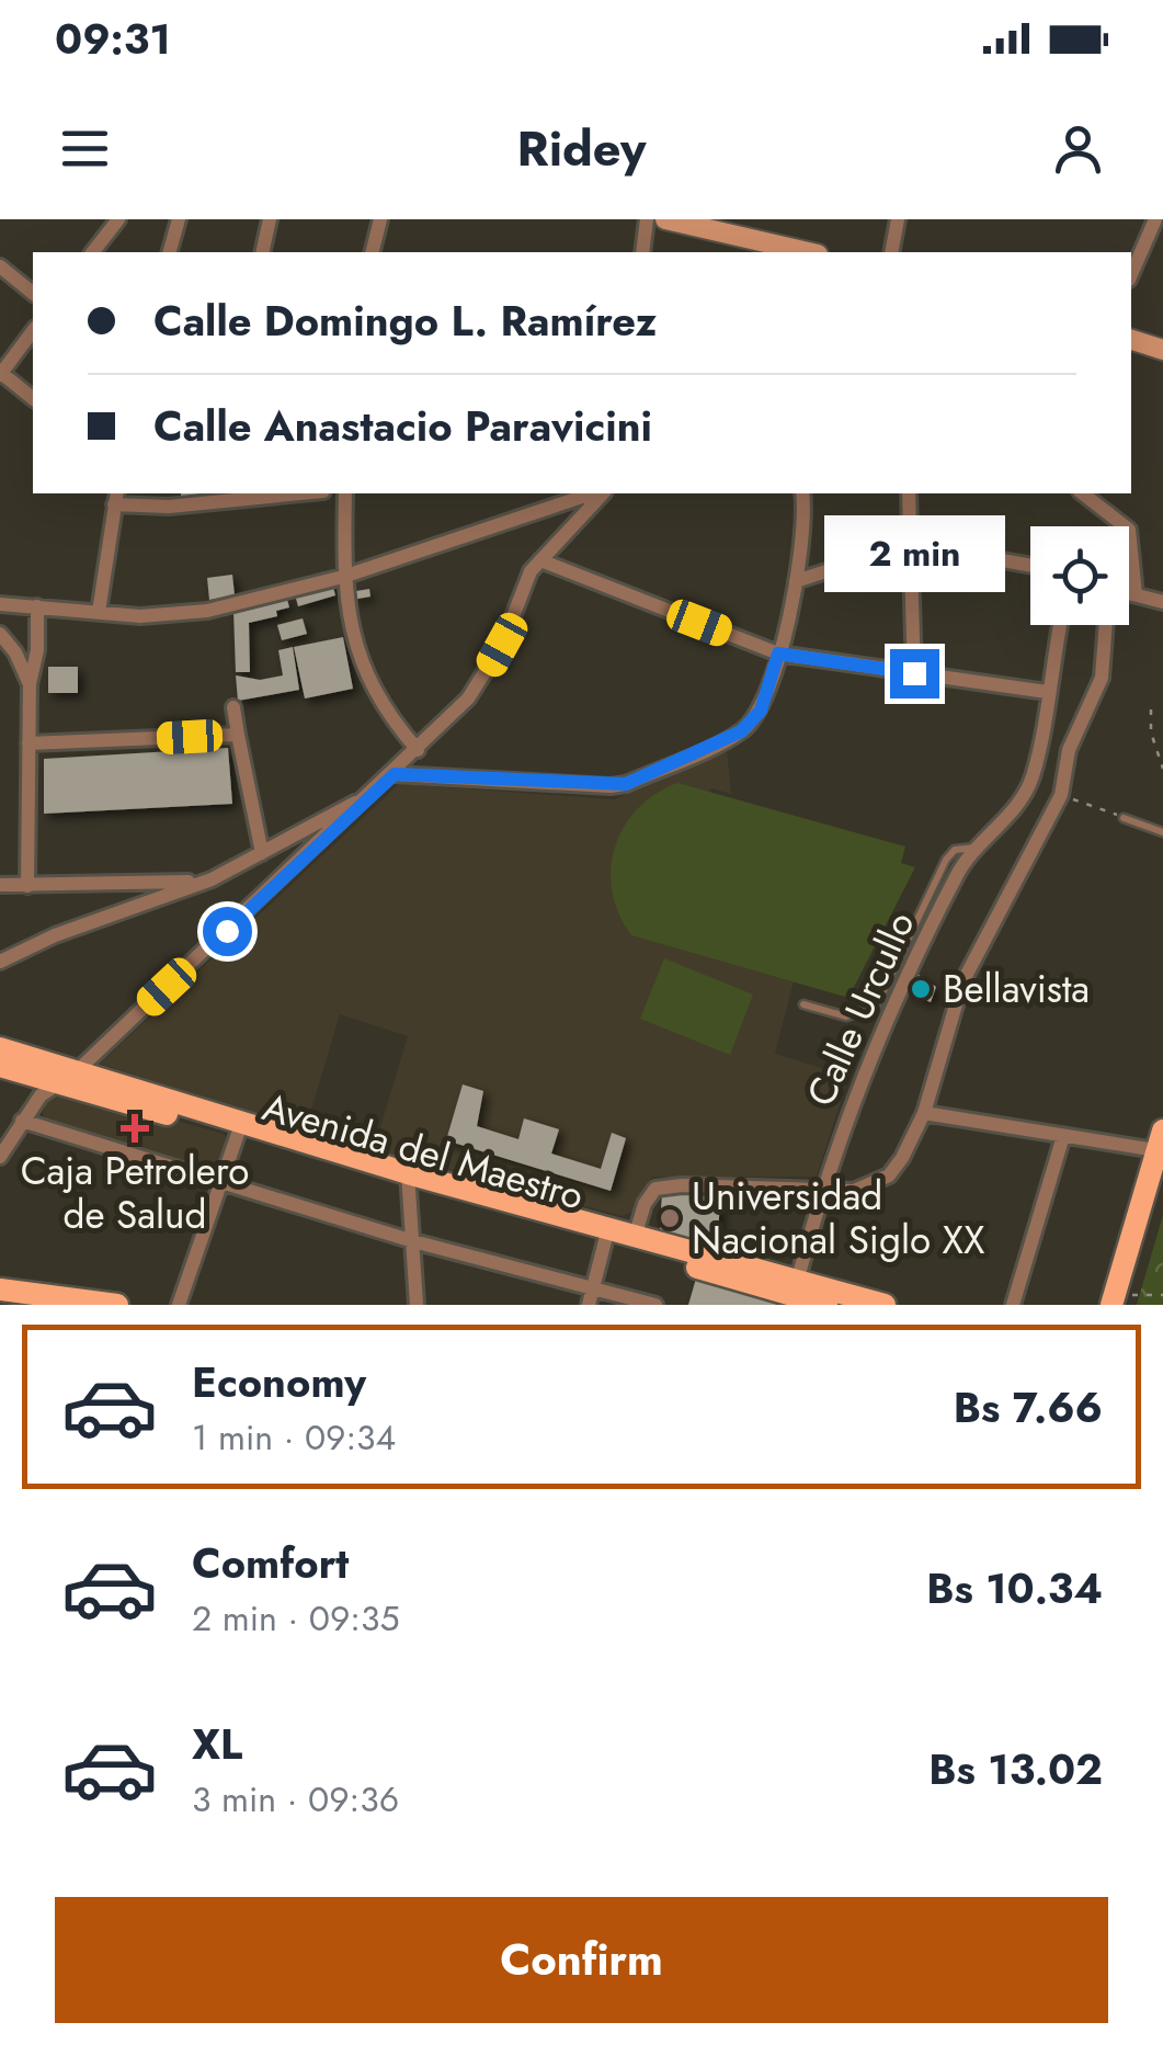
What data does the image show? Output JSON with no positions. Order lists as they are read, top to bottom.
{
  "streets": {
    "main road": ["Avenida del Maestro"],
    "street": ["Calle Urcullo"]
  },
  "crossings": [
    ["Calle Urcullo", "Avenida del Maestro"]
  ],
  "places": {
    "other": ["Bellavista", "Universidad Nacional Siglo XX"],
    "health": ["Caja Petrolero de Salud"]
  },
  "page": {
    "status": "09:31",
    "header": "Ridey",
    "banner": ["Calle Domingo L. Ramírez", "Calle Anastacio Paravicini"],
    "bubble": "2 min",
    "list": [
      {
        "name": "Economy",
        "note": "1 min · 09:34",
        "value": "Bs 7.66"
      },
      {
        "name": "Comfort",
        "note": "2 min · 09:35",
        "value": "Bs 10.34"
      },
      {
        "name": "XL",
        "note": "3 min · 09:36",
        "value": "Bs 13.02"
      }
    ],
    "buttons": "Confirm"
  }
}
